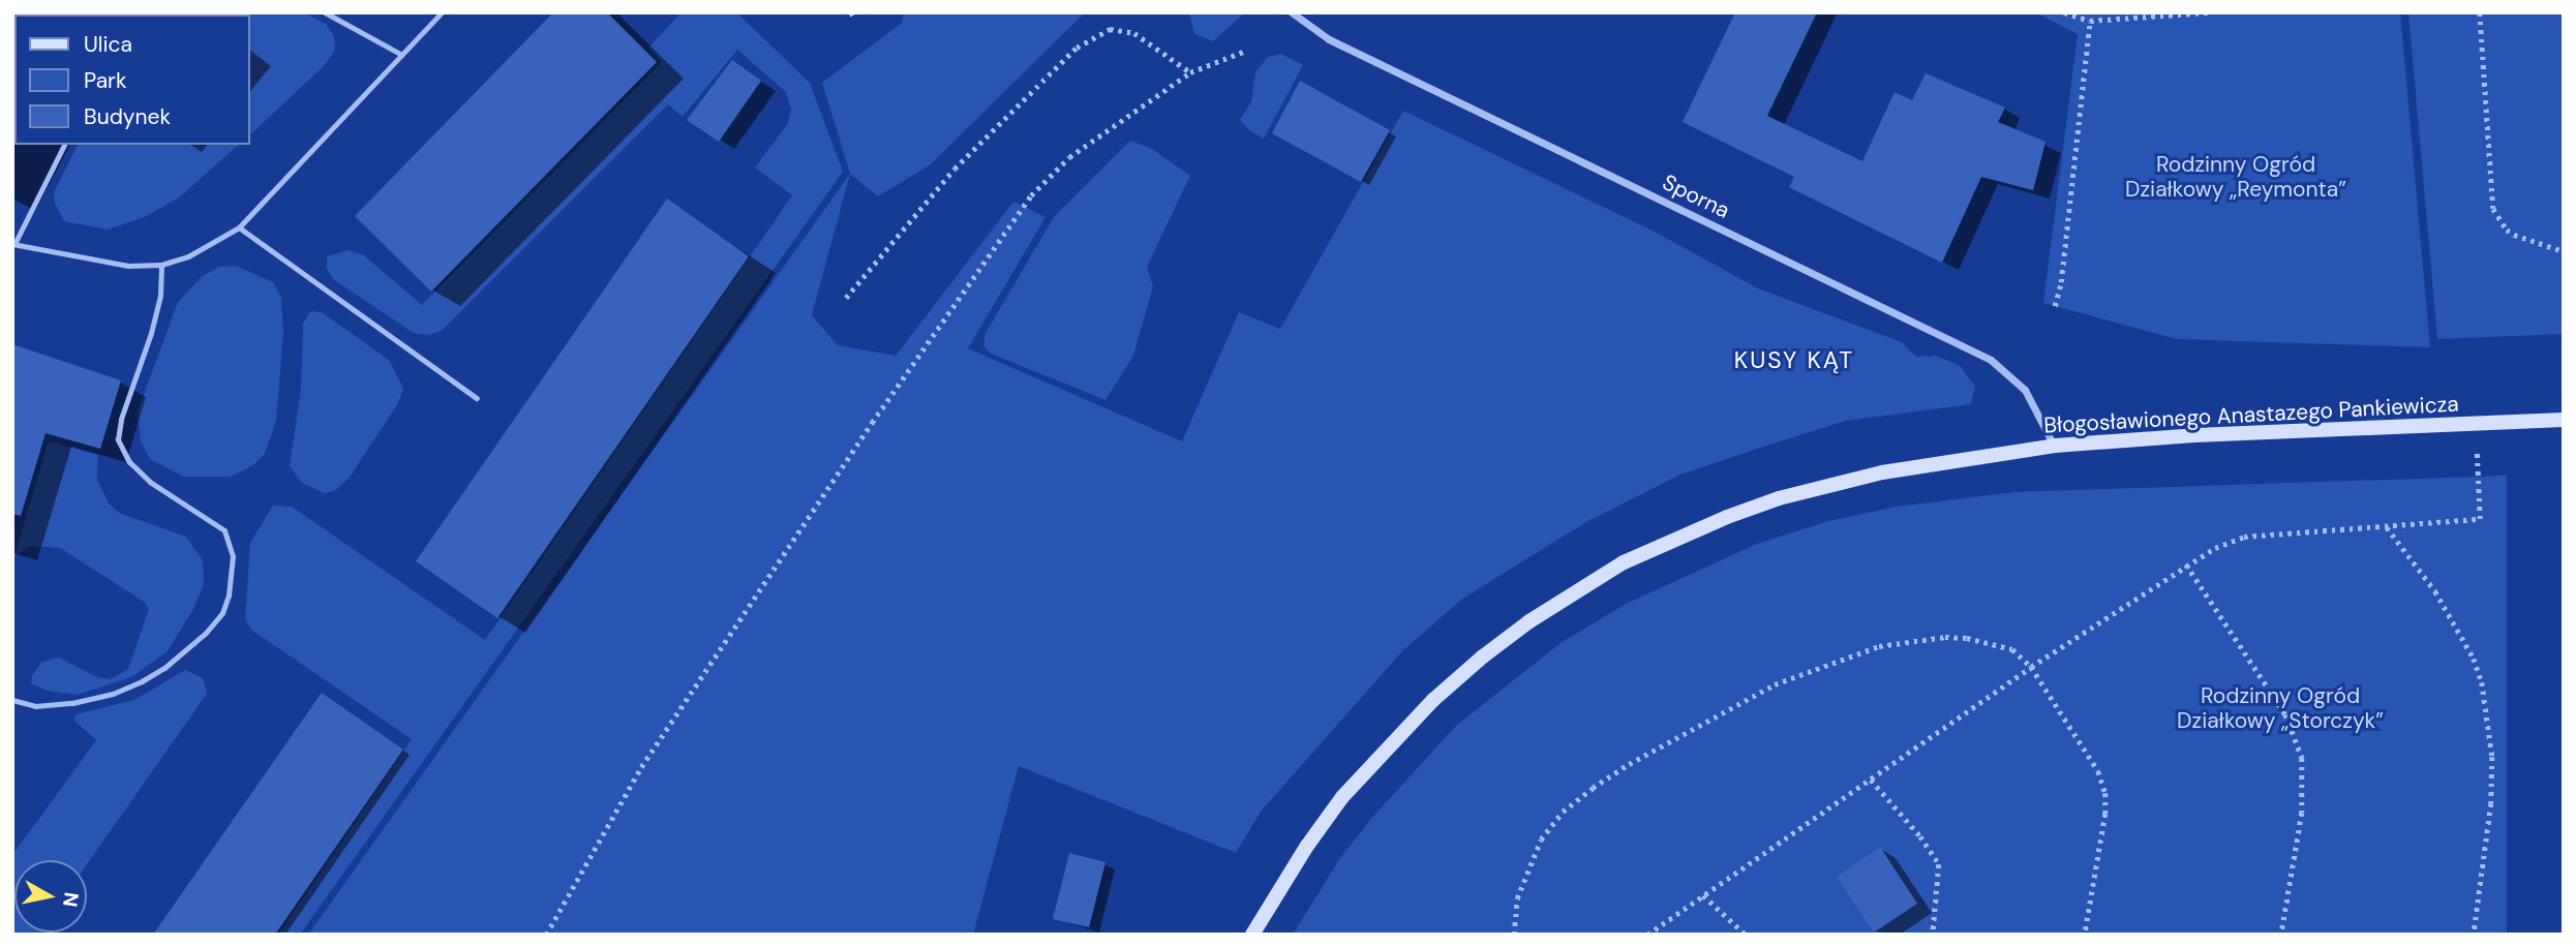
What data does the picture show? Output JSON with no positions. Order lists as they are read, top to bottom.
{
  "streets": {
    "street": ["Sporna", "Błogosławionego Anastazego Pankiewicza"]
  },
  "crossings": [
    ["Sporna", "Błogosławionego Anastazego Pankiewicza"]
  ],
  "districts": ["KUSY KĄT"],
  "parks": ["Rodzinny Ogród Działkowy „Reymonta”", "Rodzinny Ogród Działkowy „Storczyk”"],
  "legend": ["Ulica", "Park", "Budynek"],
  "north": "right"
}
